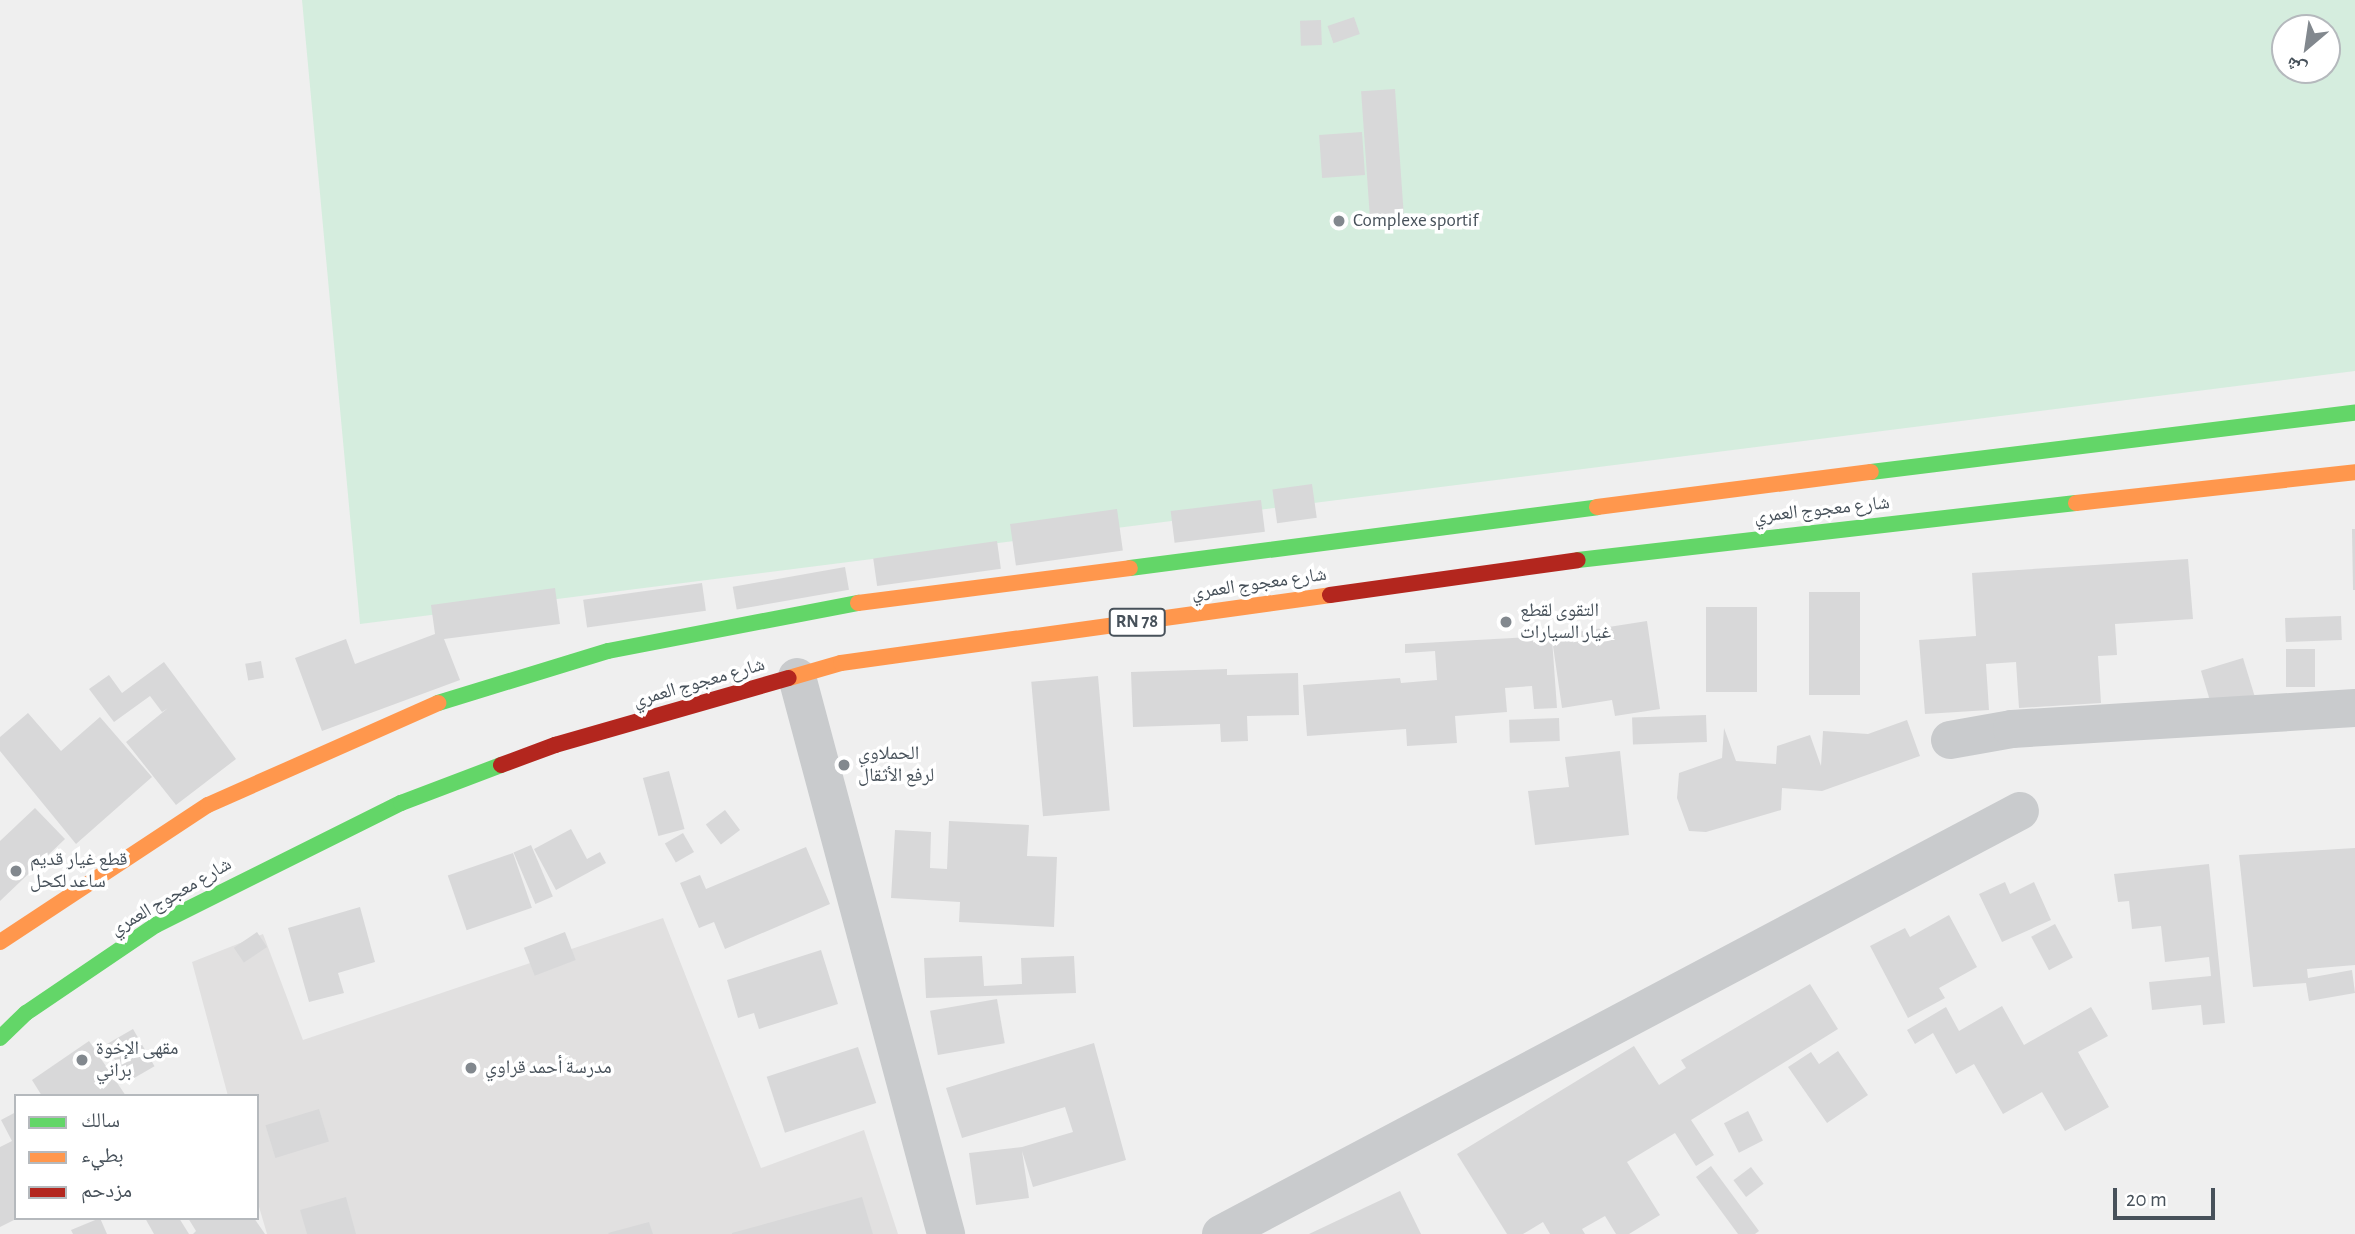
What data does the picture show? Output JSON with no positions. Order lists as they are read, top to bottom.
{
  "streets": {
    "main road": ["شارع معجوج العمري", "RN 78"]
  },
  "places": [
    "Complexe sportif",
    "التقوى لقطع غيار السيارات",
    "الحملاوي لرفع الأثقال",
    "قطع غيار قديم ساعد لكحل",
    "مقهى الإخوة براني",
    "مدرسة أحمد قراوي"
  ],
  "legend": ["سالك", "بطيء", "مزدحم"],
  "scale_bar": "20 m",
  "north": "bottom left"
}
